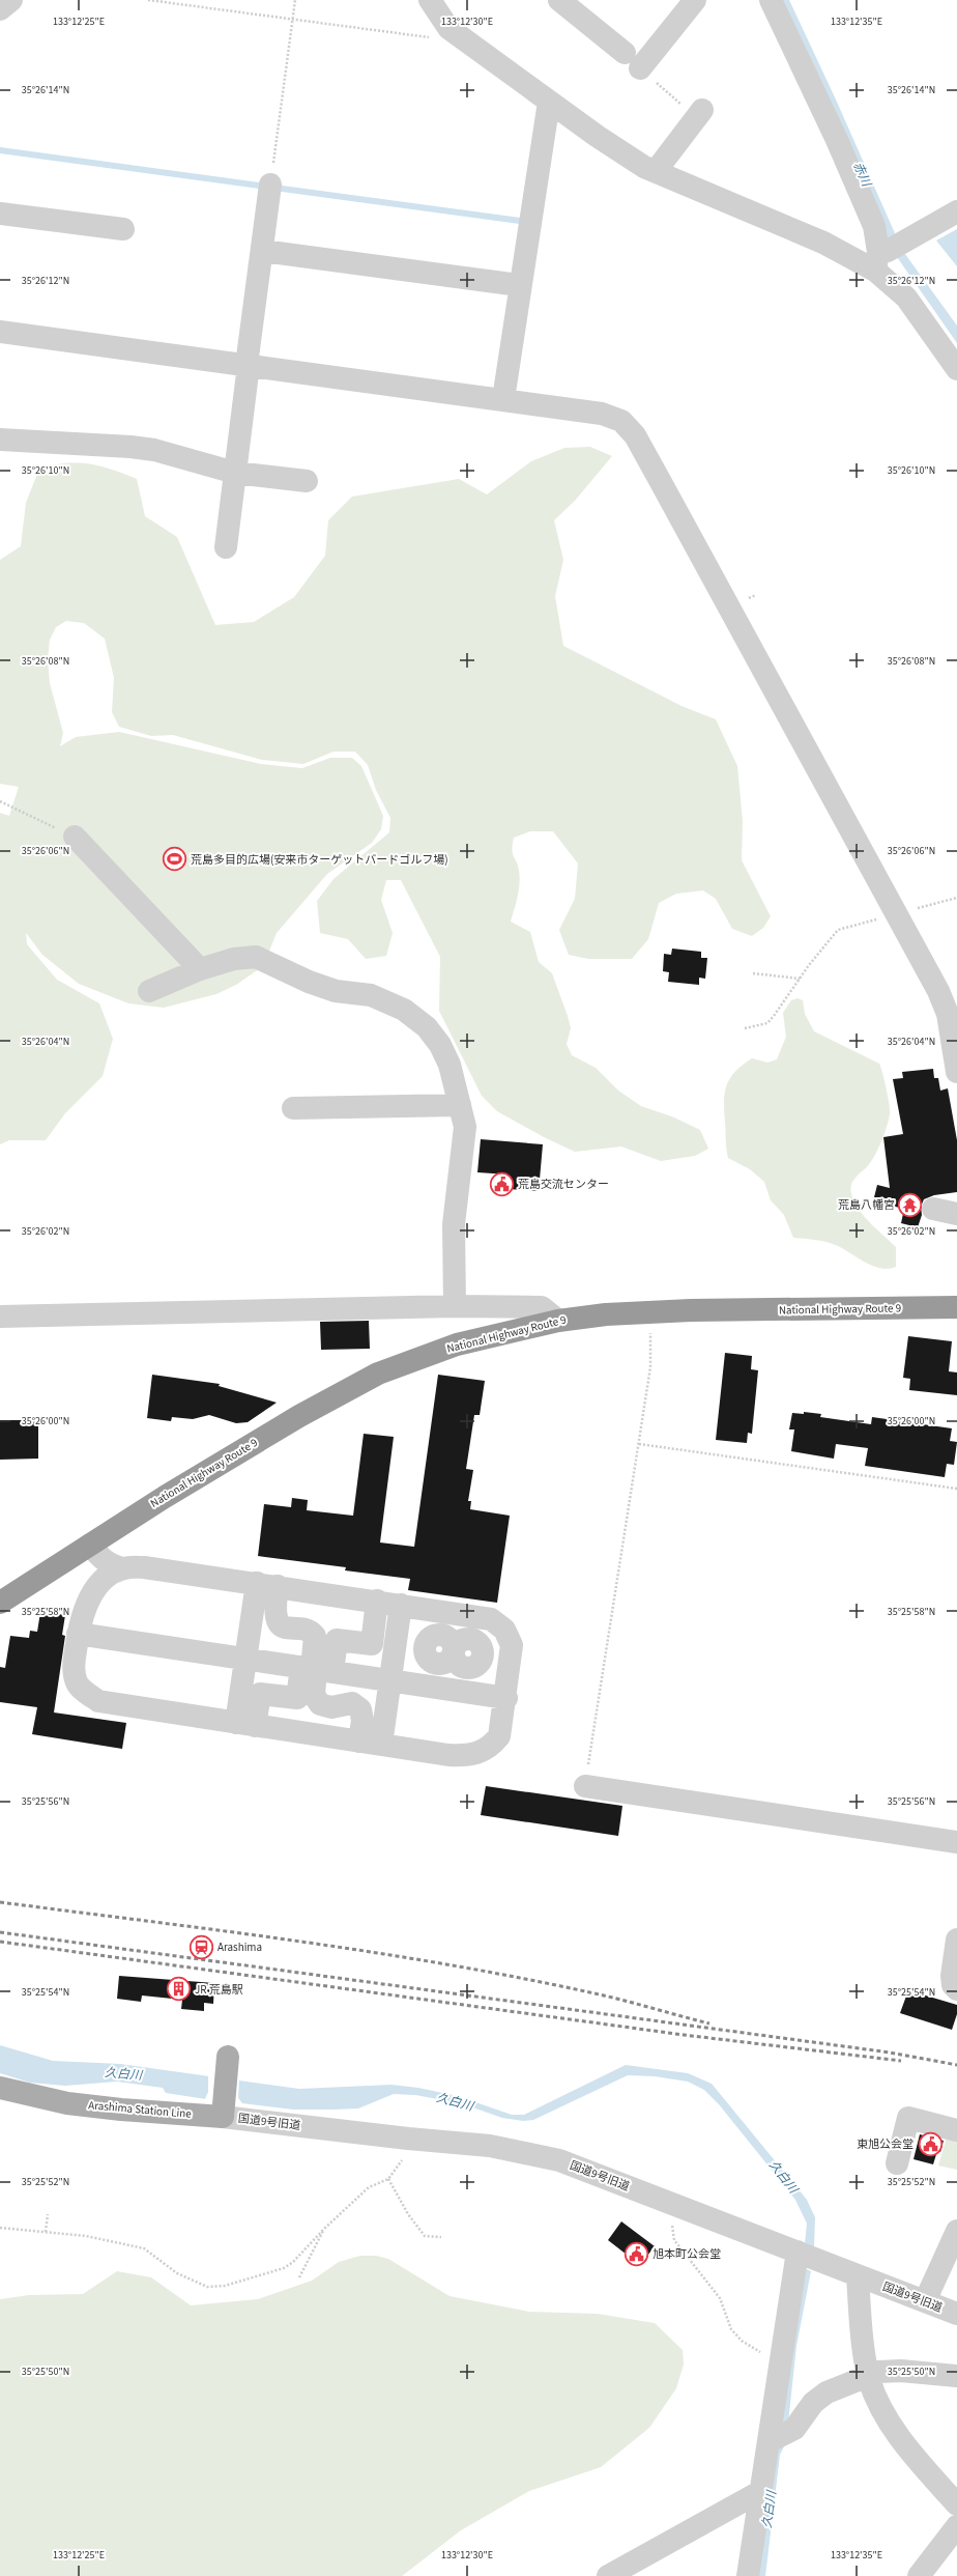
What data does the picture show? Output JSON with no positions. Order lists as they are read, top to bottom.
{
  "streets": {
    "highway": ["National Highway Route 9"],
    "main road": ["Arashima Station Line"],
    "street": ["国道9号旧道"]
  },
  "crossings": [
    ["Arashima Station Line", "国道9号旧道"]
  ],
  "water": ["赤川", "久白川"],
  "places": {
    "sports": ["荒島多目的広場(安来市ターゲットバードゴルフ場)"],
    "public building": ["荒島交流センター", "東旭公会堂", "旭本町公会堂"],
    "temple": ["荒島八幡宮"],
    "station": ["Arashima"],
    "building": ["JR 荒島駅"]
  },
  "coordinates": [
    "133°12'25\"E",
    "133°12'30\"E",
    "133°12'35\"E",
    "35°26'14\"N",
    "35°26'12\"N",
    "35°26'10\"N",
    "35°26'08\"N",
    "35°26'06\"N",
    "35°26'04\"N",
    "35°26'02\"N",
    "35°26'00\"N",
    "35°25'58\"N",
    "35°25'56\"N",
    "35°25'54\"N",
    "35°25'52\"N",
    "35°25'50\"N"
  ]
}
